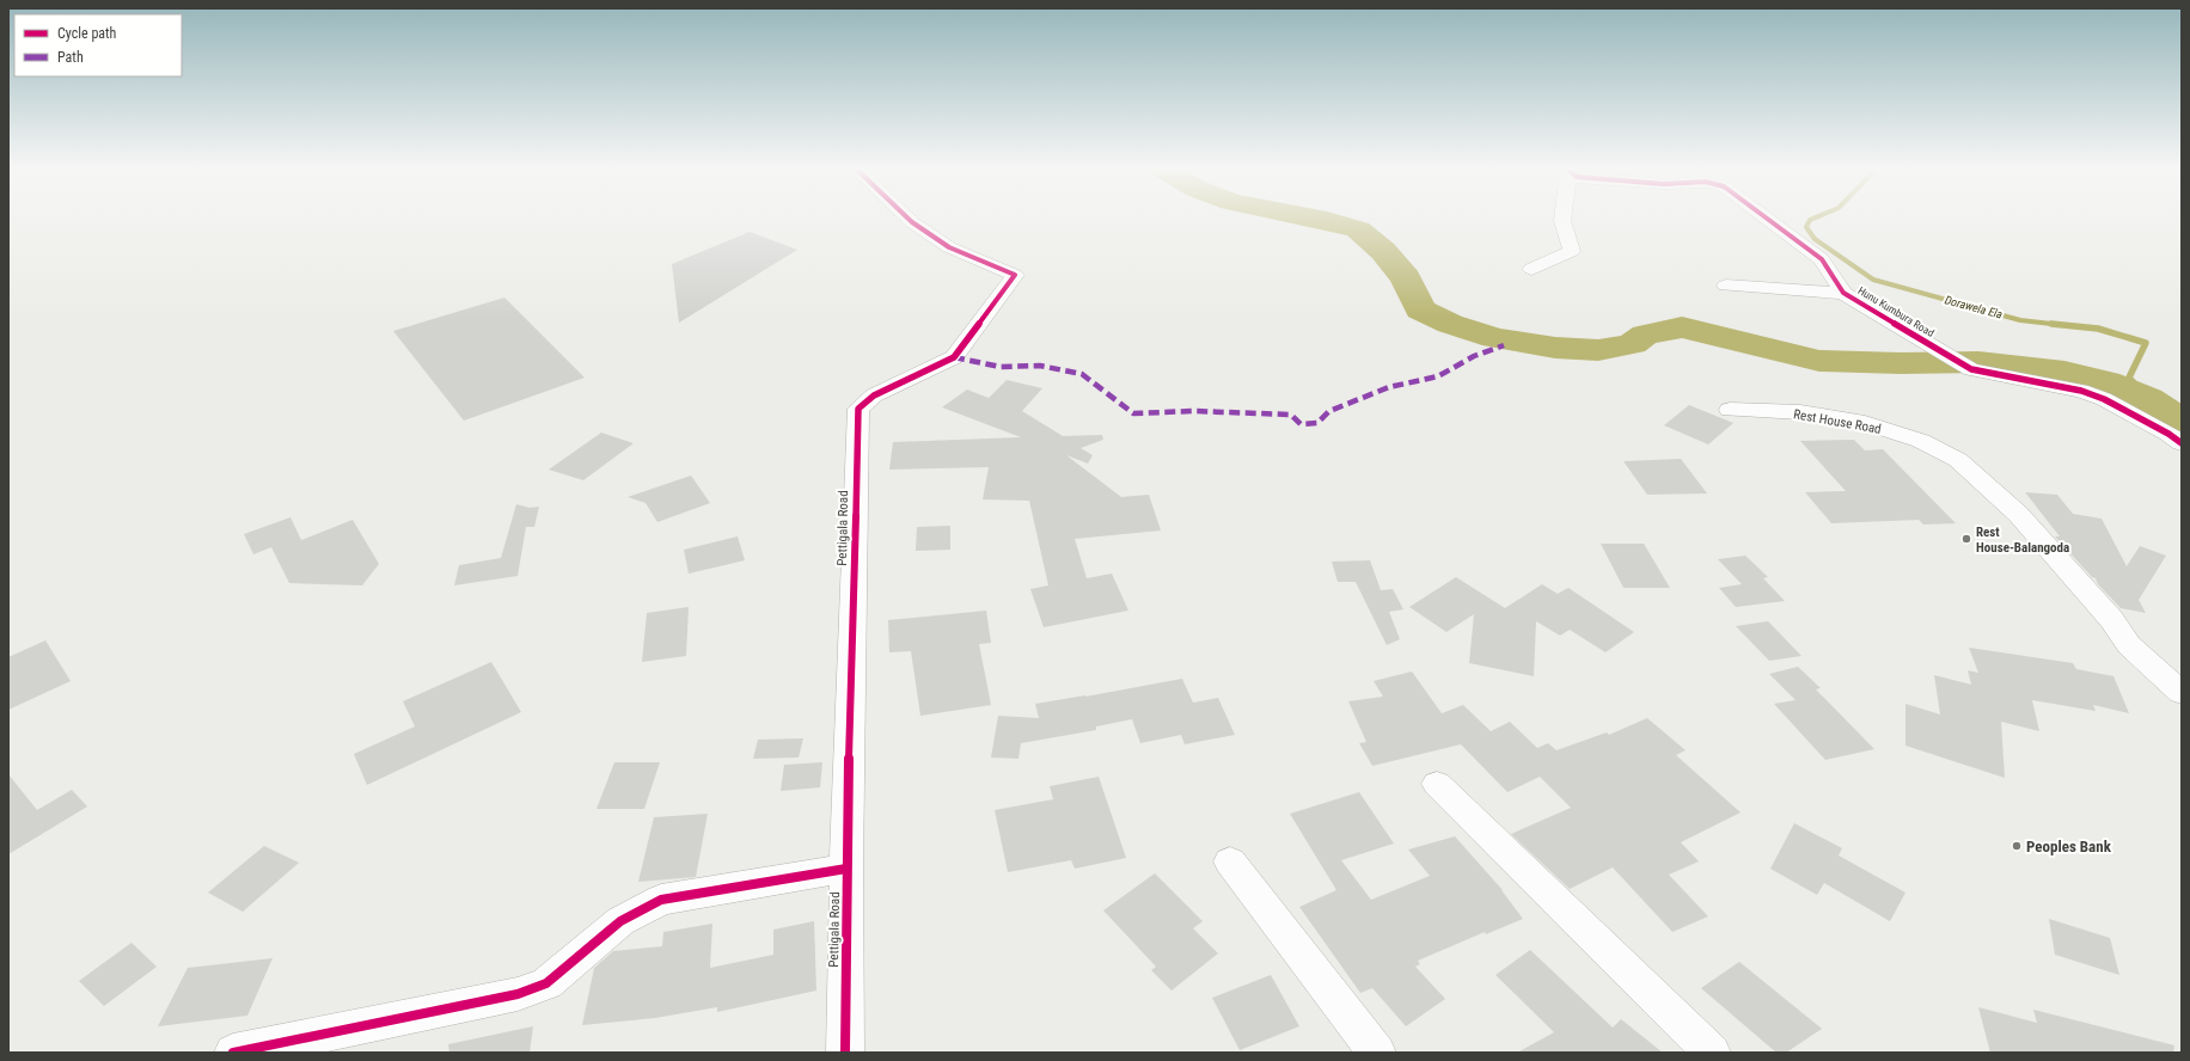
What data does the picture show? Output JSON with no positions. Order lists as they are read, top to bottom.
{
  "streets": {
    "street": ["Hunu Kumbura Road", "Rest House Road", "Pettigala Road"]
  },
  "water": ["Dorawela Ela"],
  "places": ["Rest House-Balangoda", "Peoples Bank"],
  "legend": ["Cycle path", "Path"]
}
